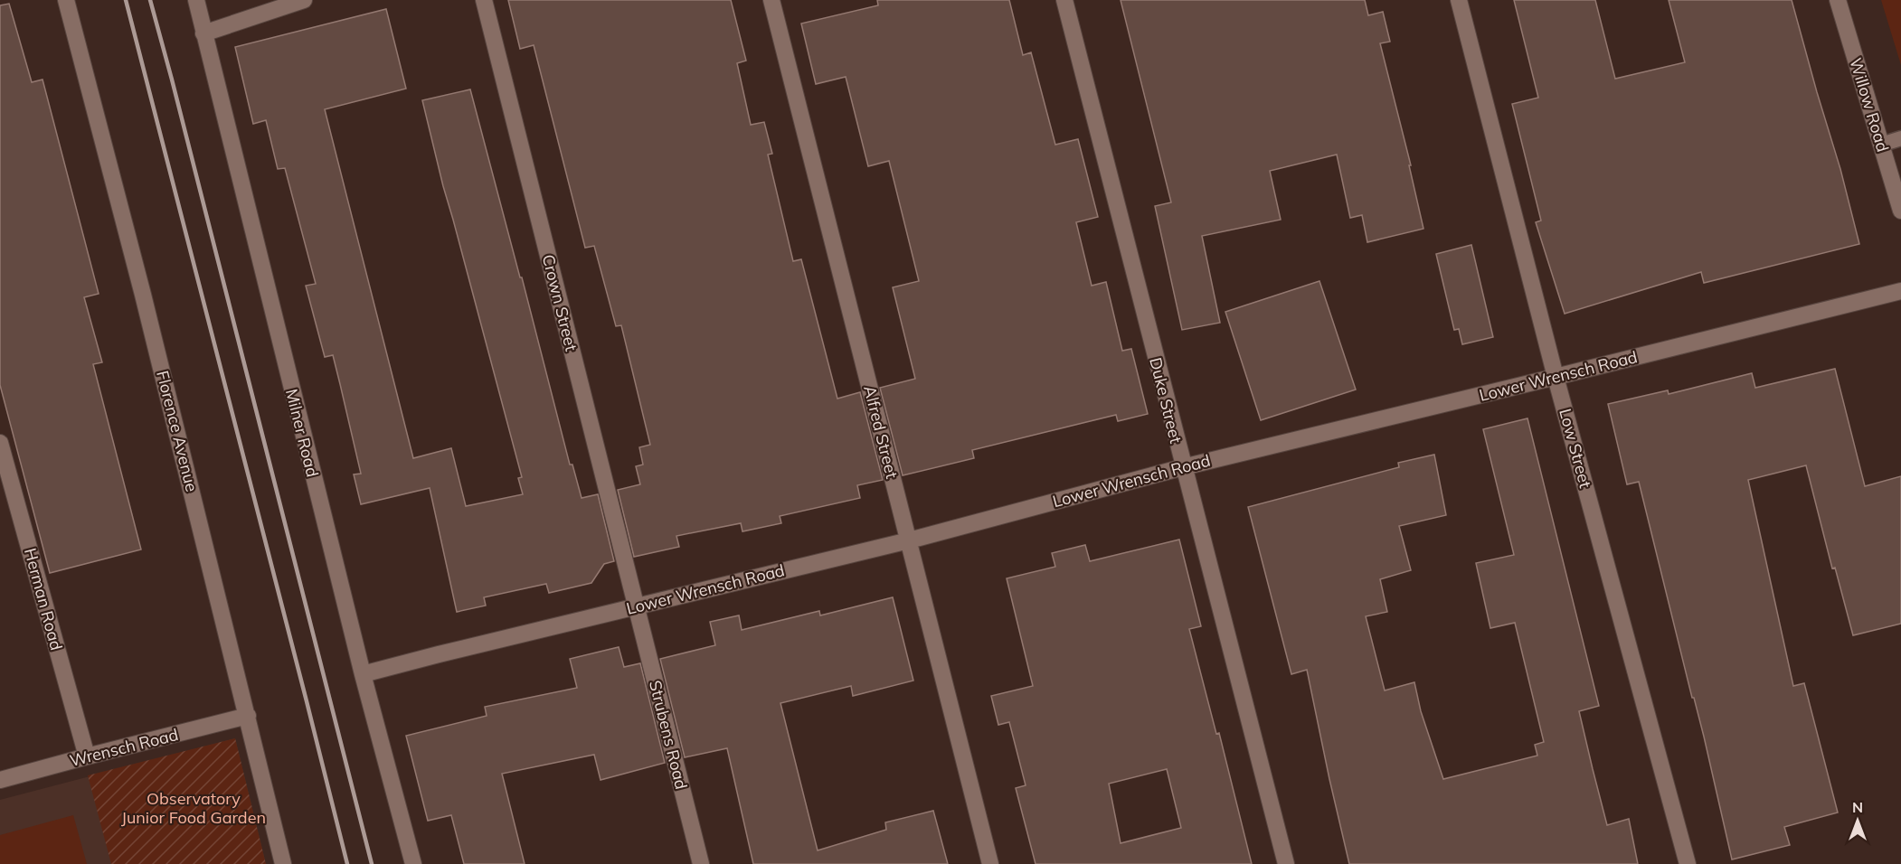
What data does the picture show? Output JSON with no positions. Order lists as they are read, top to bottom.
{
  "streets": {
    "street": [
      "Willow Road",
      "Crown Street",
      "Lower Wrensch Road",
      "Duke Street",
      "Florence Avenue",
      "Alfred Street",
      "Milner Road",
      "Low Street",
      "Herman Road",
      "Strubens Road",
      "Wrensch Road"
    ]
  },
  "crossings": [
    ["Crown Street", "Lower Wrensch Road"],
    ["Crown Street", "Strubens Road"],
    ["Lower Wrensch Road", "Duke Street"],
    ["Lower Wrensch Road", "Alfred Street"],
    ["Lower Wrensch Road", "Milner Road"],
    ["Lower Wrensch Road", "Low Street"],
    ["Lower Wrensch Road", "Strubens Road"],
    ["Florence Avenue", "Wrensch Road"],
    ["Herman Road", "Wrensch Road"]
  ],
  "parks": ["Observatory Junior Food Garden"],
  "north": "top"
}
